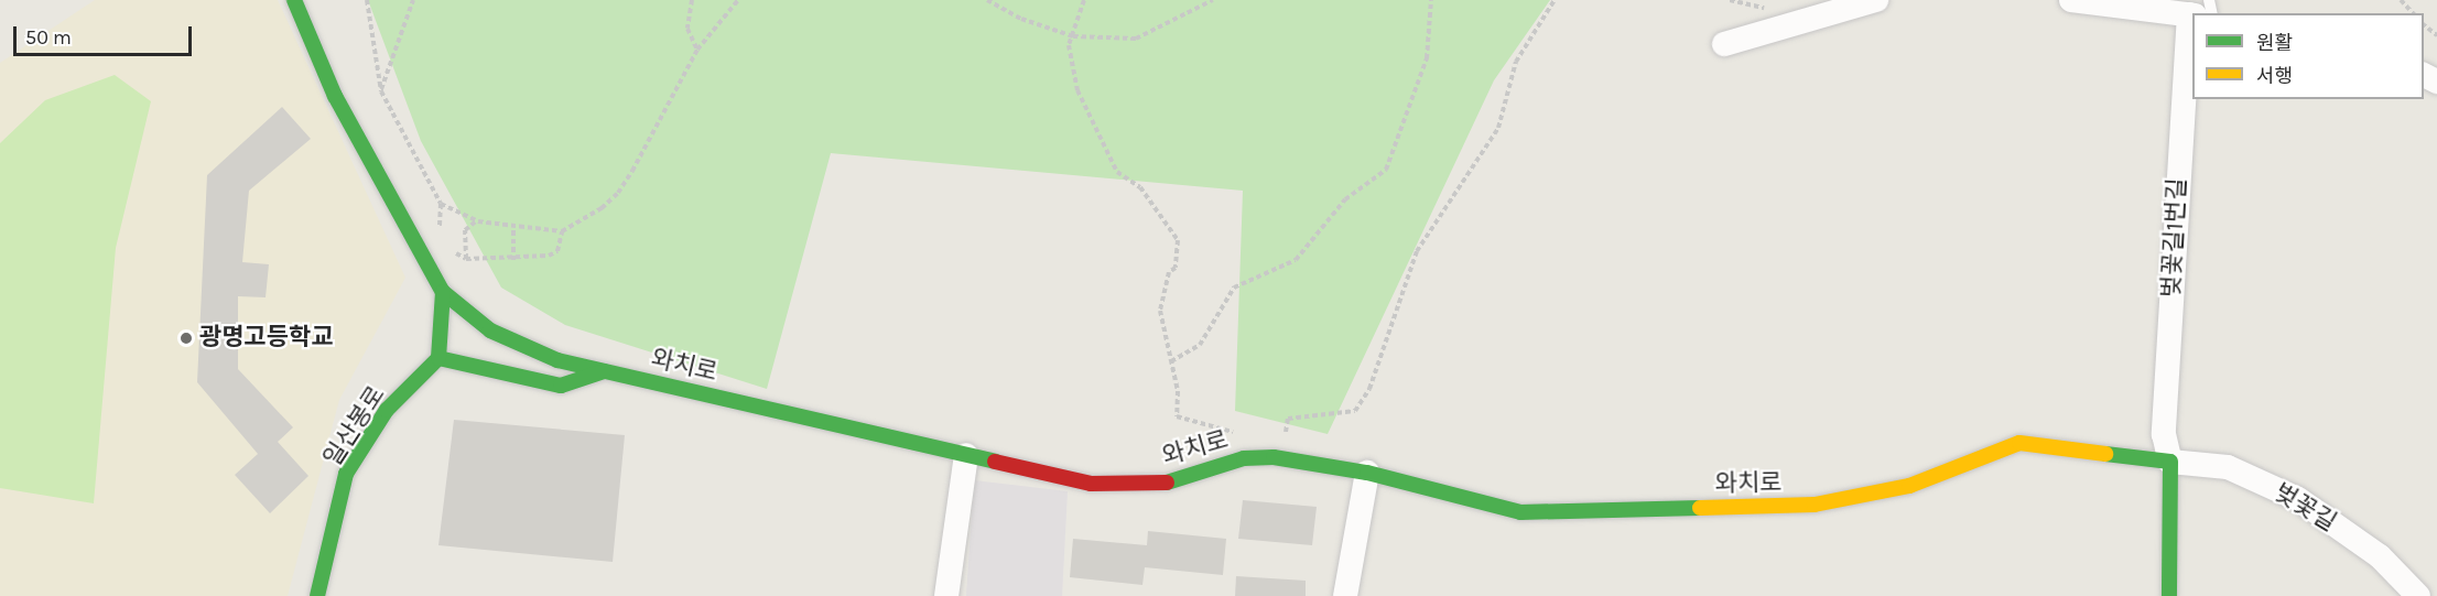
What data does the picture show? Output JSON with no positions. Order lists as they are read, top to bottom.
{
  "streets": {
    "main road": ["와치로", "일산봉로"],
    "street": ["벚꽃길1번길", "벚꽃길"]
  },
  "crossings": [
    ["벚꽃길1번길", "와치로"],
    ["벚꽃길1번길", "벚꽃길"],
    ["와치로", "벚꽃길"]
  ],
  "places": ["광명고등학교"],
  "legend": ["원활", "서행"],
  "scale_bar": "50 m"
}
